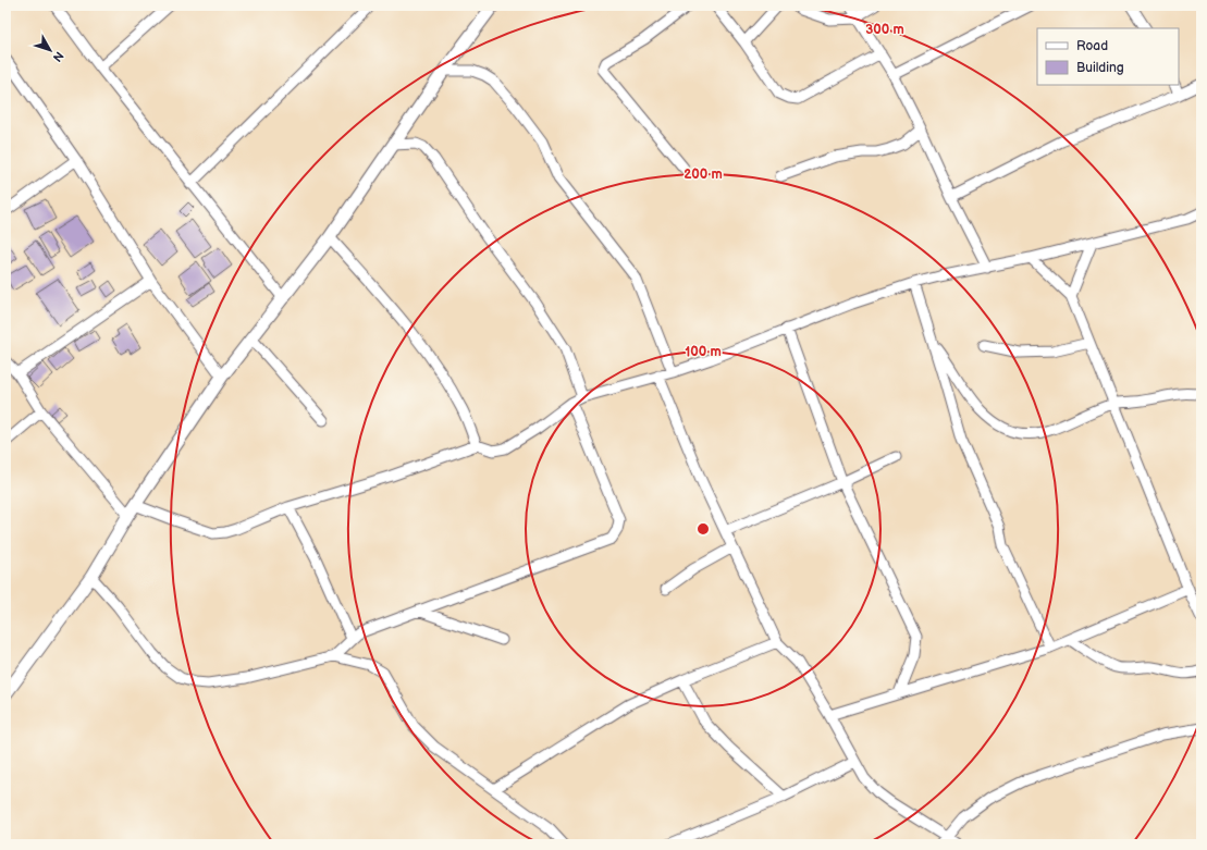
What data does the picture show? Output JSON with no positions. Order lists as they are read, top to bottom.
{
  "legend": ["Road", "Building"],
  "north": "bottom right",
  "rings": ["300 m", "200 m", "100 m"]
}
